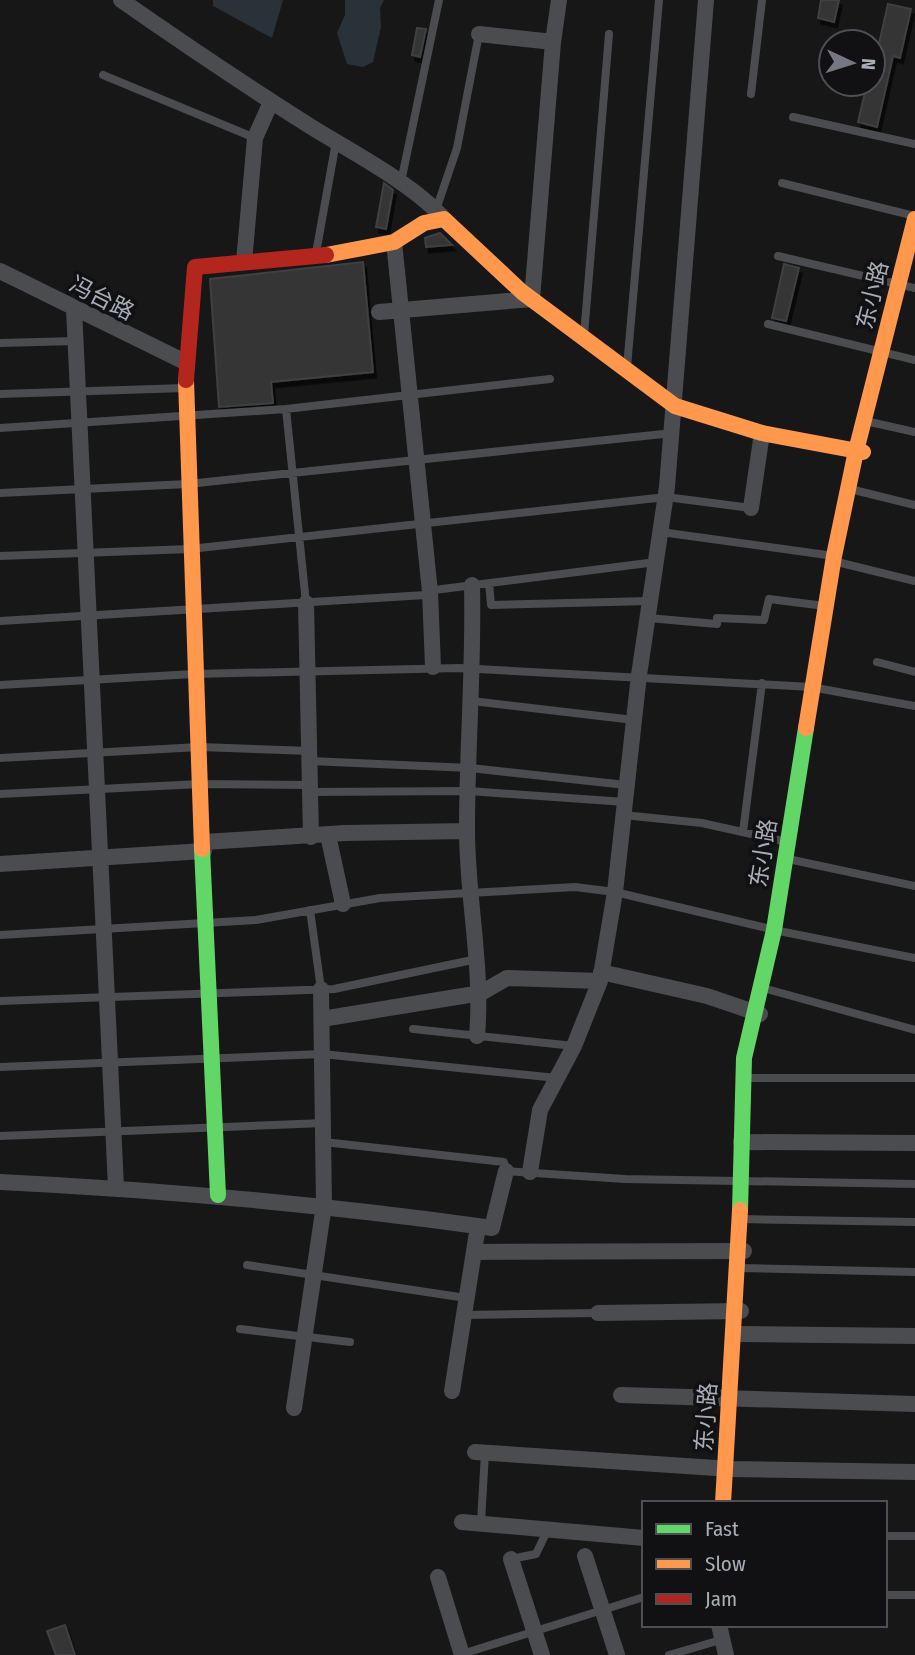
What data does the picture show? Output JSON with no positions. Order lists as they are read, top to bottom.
{
  "streets": {
    "street": ["东小路", "冯台路"]
  },
  "legend": ["Fast", "Slow", "Jam"],
  "north": "right"
}
